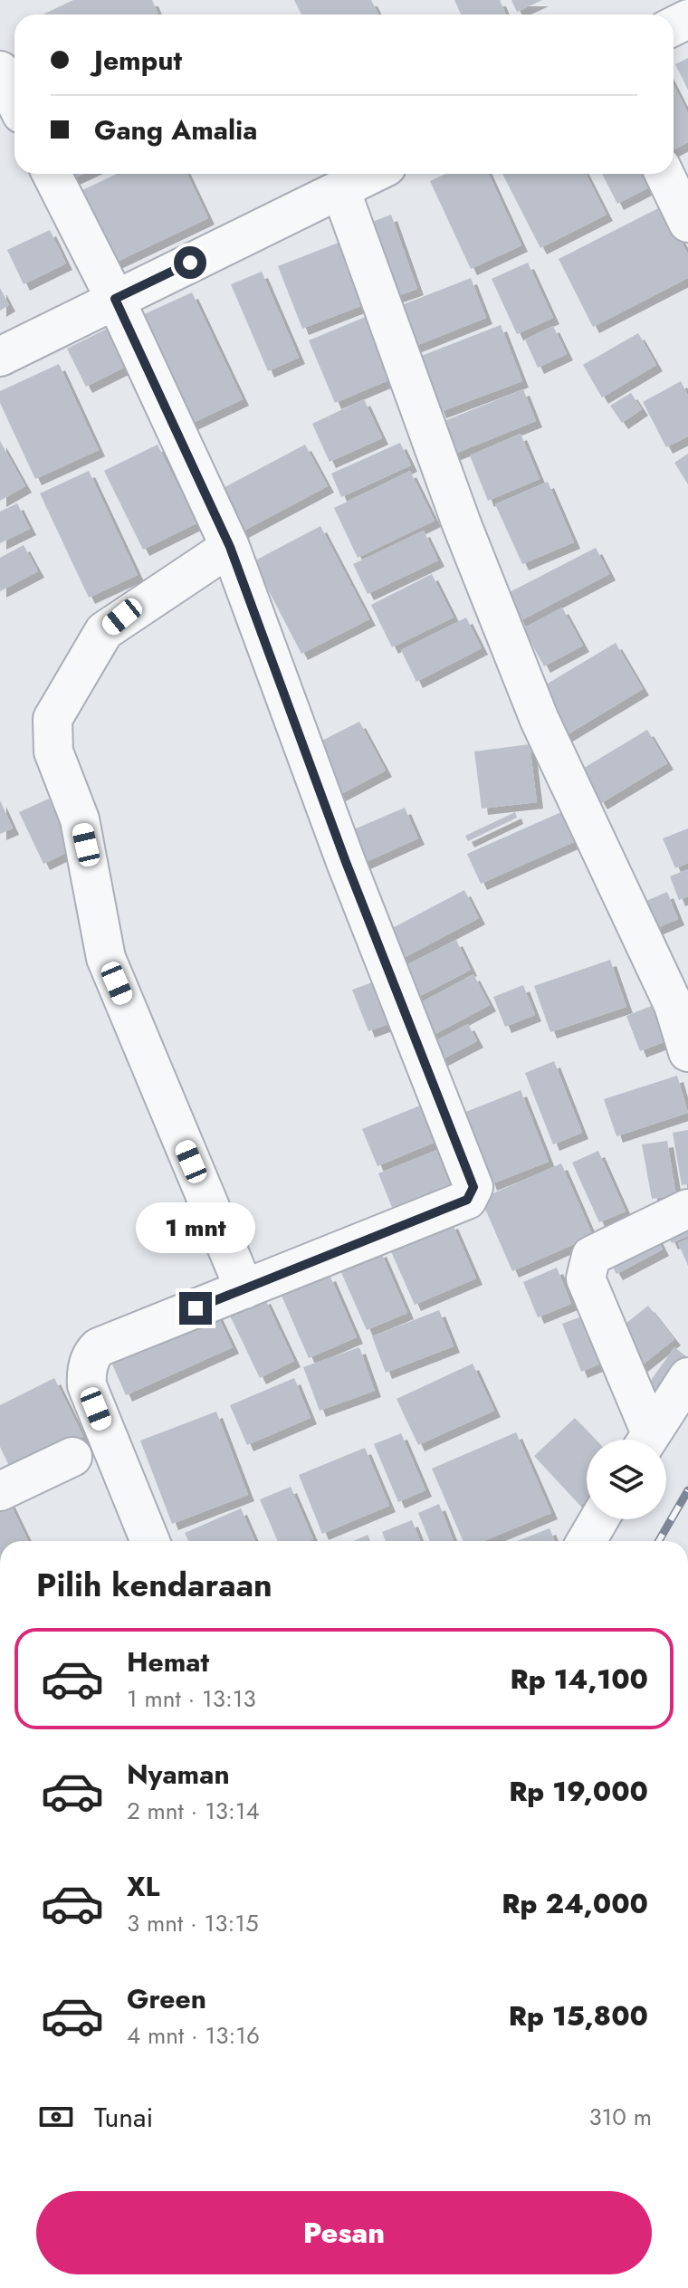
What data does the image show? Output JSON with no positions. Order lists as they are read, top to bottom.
{
  "page": {
    "banner": ["Jemput", "Gang Amalia"],
    "bubble": "1 mnt",
    "heading": "Pilih kendaraan",
    "list": [
      {
        "name": "Hemat",
        "note": "1 mnt · 13:13",
        "value": "Rp 14,100"
      },
      {
        "name": "Nyaman",
        "note": "2 mnt · 13:14",
        "value": "Rp 19,000"
      },
      {
        "name": "XL",
        "note": "3 mnt · 13:15",
        "value": "Rp 24,000"
      },
      {
        "name": "Green",
        "note": "4 mnt · 13:16",
        "value": "Rp 15,800"
      }
    ],
    "pay": ["Tunai", "310 m"],
    "buttons": "Pesan"
  }
}
